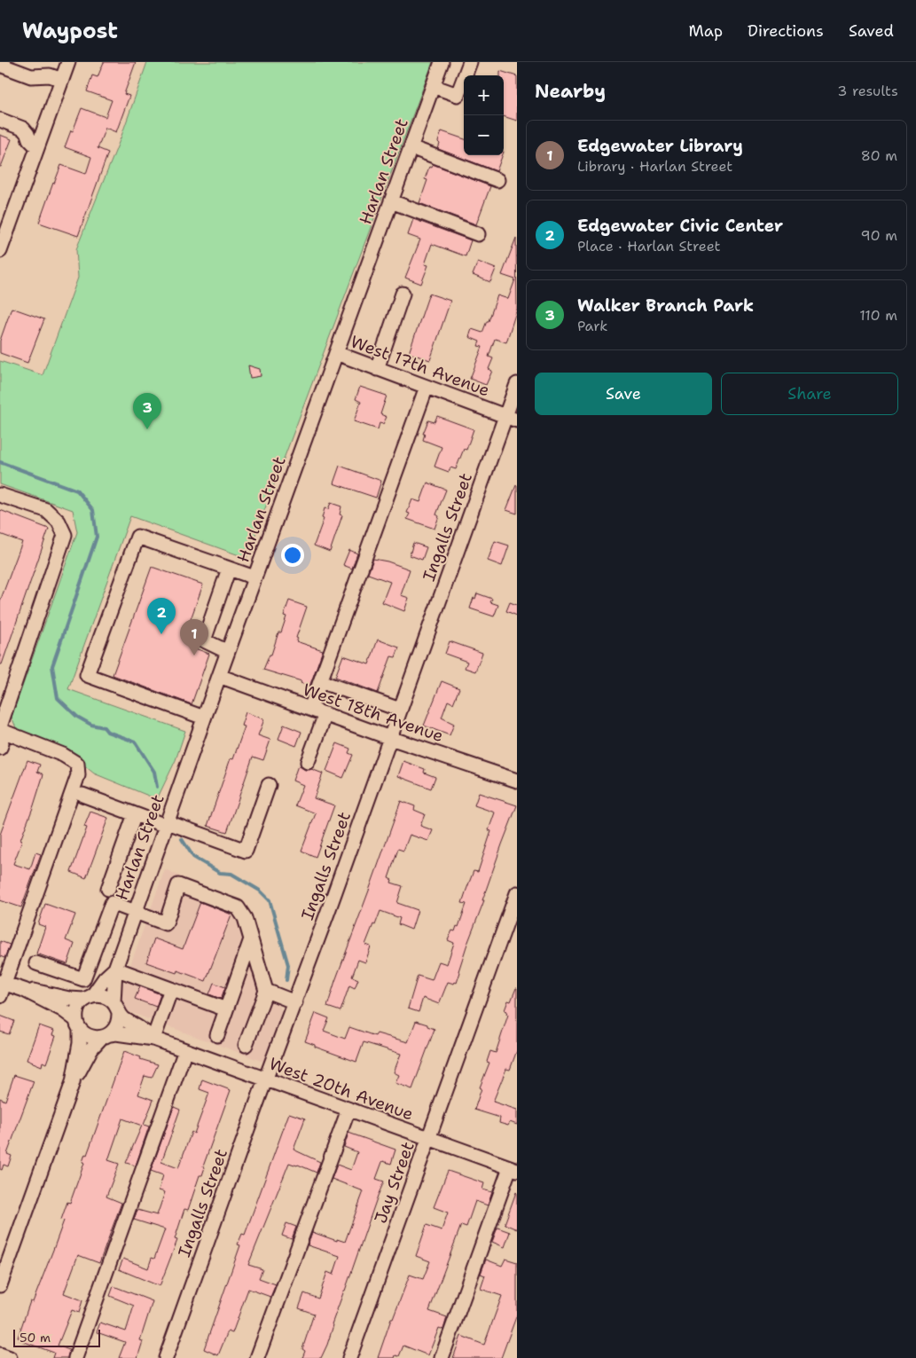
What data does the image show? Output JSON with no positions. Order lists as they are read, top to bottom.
{
  "streets": {
    "street": [
      "Harlan Street",
      "West 17th Avenue",
      "Ingalls Street",
      "West 18th Avenue",
      "West 20th Avenue",
      "Jay Street"
    ]
  },
  "crossings": [
    ["Harlan Street", "West 17th Avenue"],
    ["Harlan Street", "West 18th Avenue"],
    ["Harlan Street", "West 20th Avenue"],
    ["West 17th Avenue", "Ingalls Street"],
    ["Ingalls Street", "West 18th Avenue"],
    ["Ingalls Street", "West 20th Avenue"],
    ["West 20th Avenue", "Jay Street"]
  ],
  "scale_bar": "50 m",
  "page": {
    "header": "Waypost",
    "nav": ["Map", "Directions", "Saved"],
    "heading": ["Nearby", "3 results"],
    "map_buttons": ["+", "−"],
    "list": [
      {
        "mark": "1",
        "name": "Edgewater Library",
        "note": "Library · Harlan Street",
        "value": "80 m"
      },
      {
        "mark": "2",
        "name": "Edgewater Civic Center",
        "note": "Place · Harlan Street",
        "value": "90 m"
      },
      {
        "mark": "3",
        "name": "Walker Branch Park",
        "note": "Park",
        "value": "110 m"
      }
    ],
    "buttons": ["Save", "Share"],
    "pins": ["3", "2", "1"],
    "scale": "50 m"
  }
}
